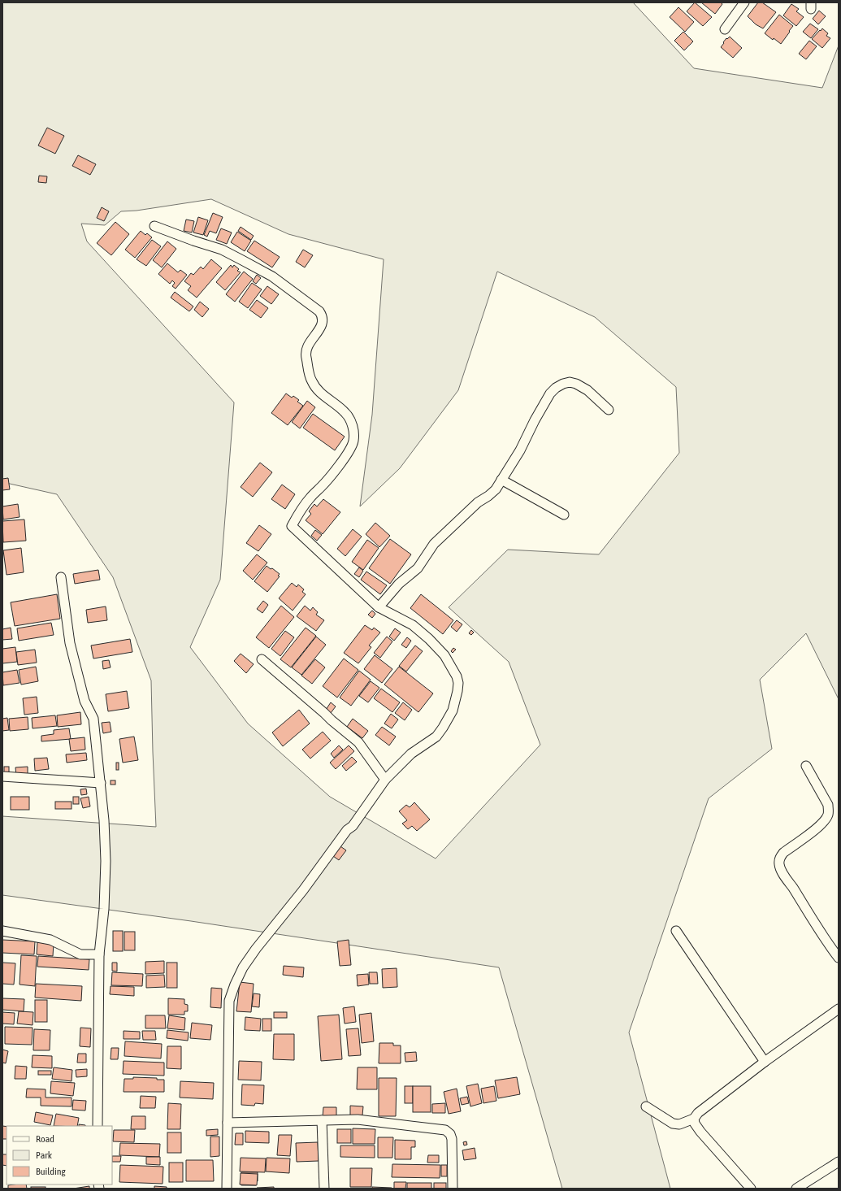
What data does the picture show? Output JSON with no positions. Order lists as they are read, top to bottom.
{
  "legend": ["Road", "Park", "Building"]
}
